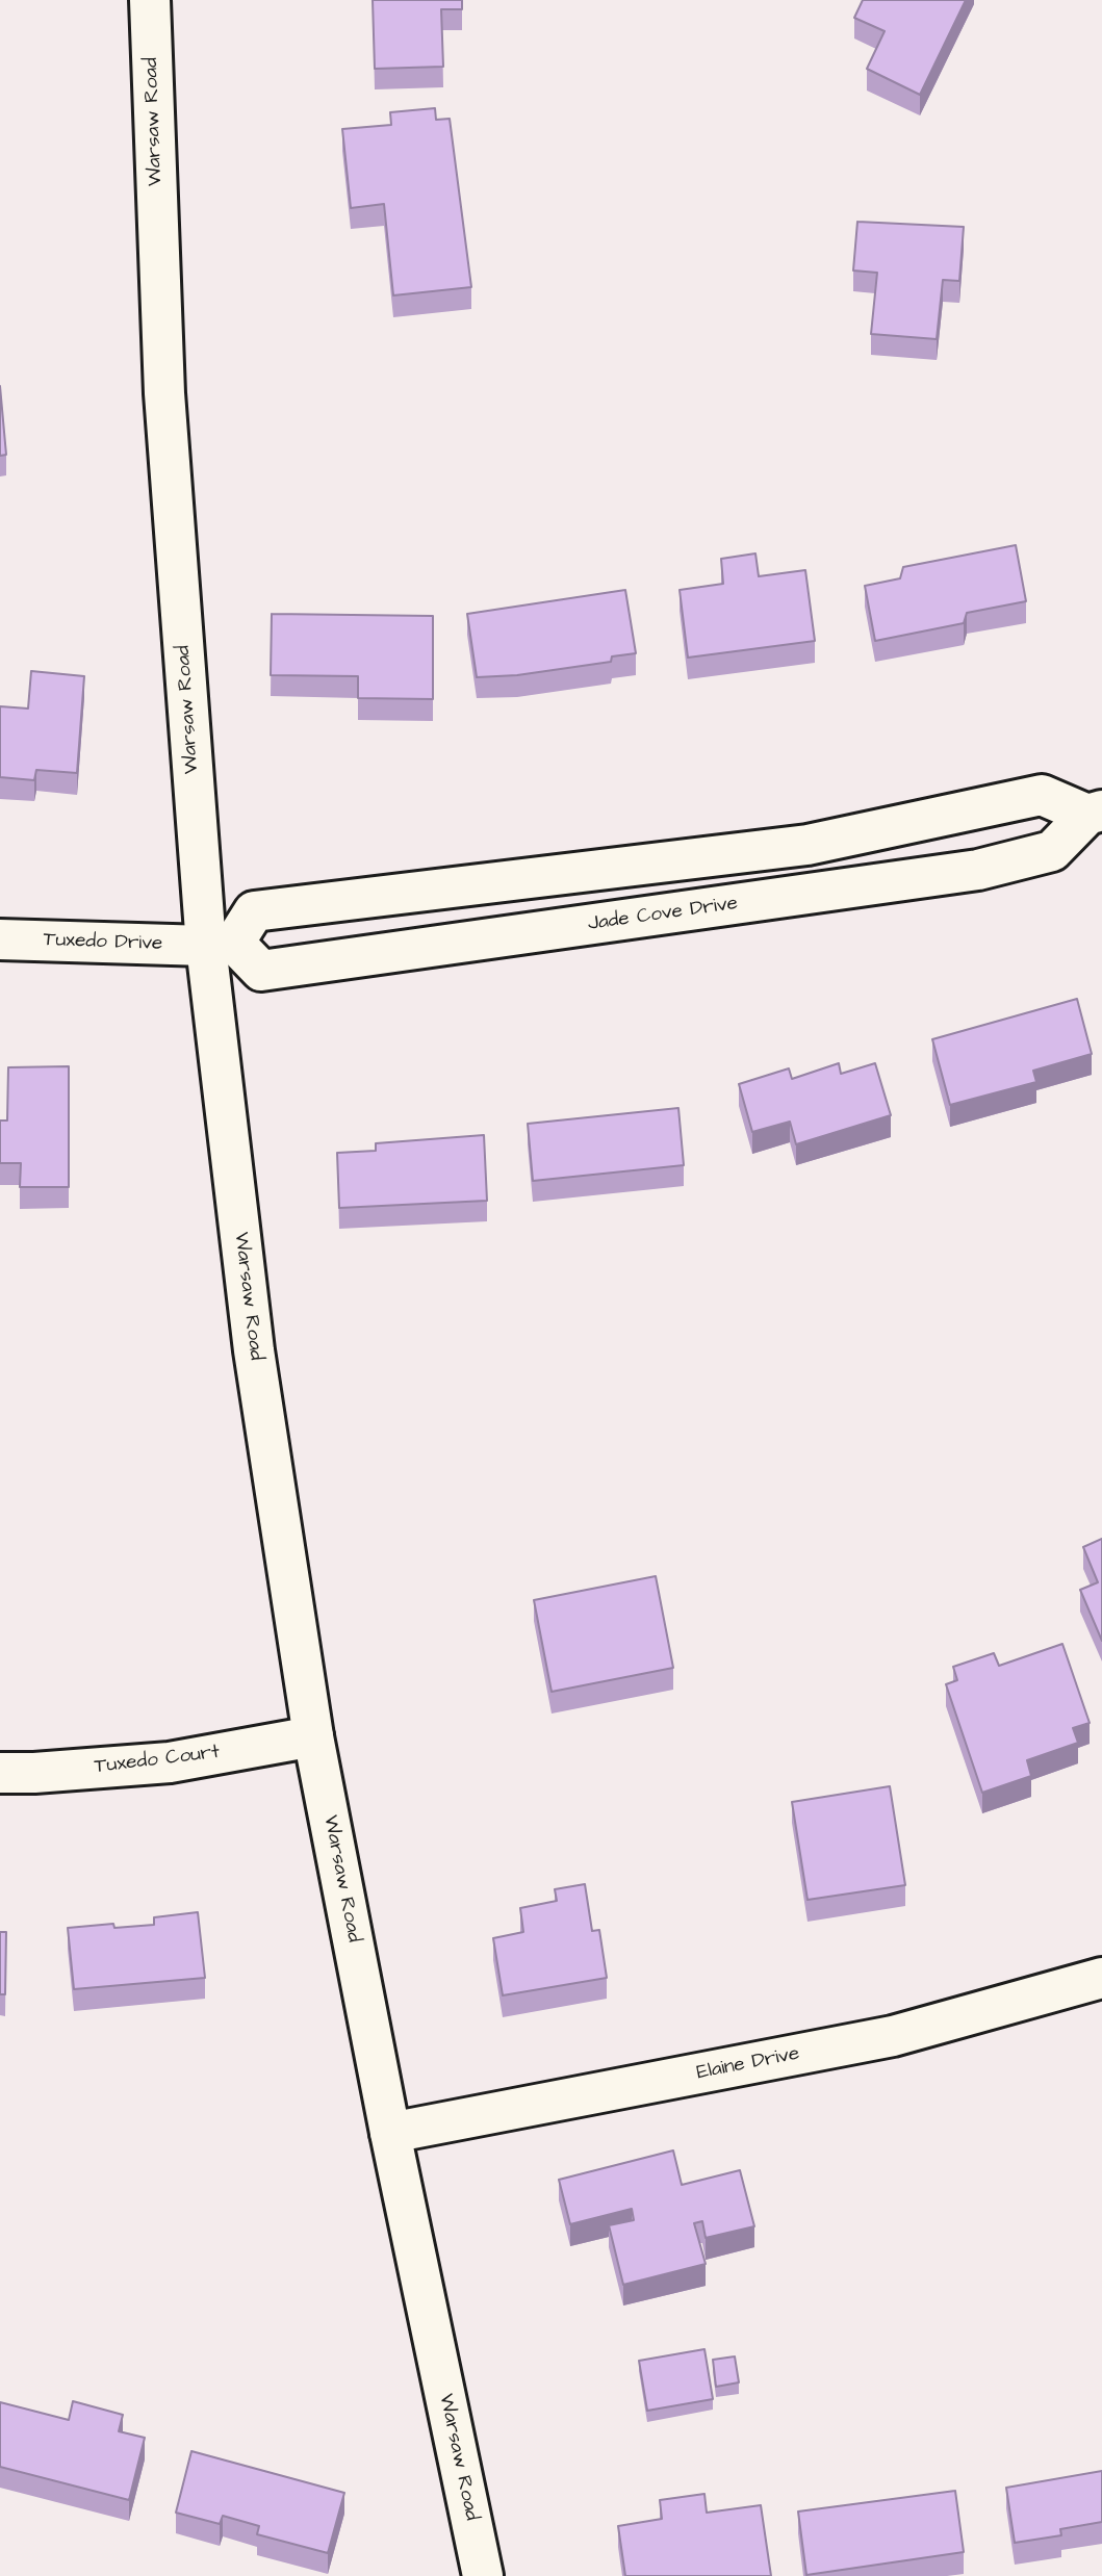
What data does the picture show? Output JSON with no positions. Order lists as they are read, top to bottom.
{
  "streets": {
    "street": [
      "Warsaw Road",
      "Jade Cove Drive",
      "Tuxedo Drive",
      "Tuxedo Court",
      "Elaine Drive"
    ]
  },
  "crossings": [
    ["Warsaw Road", "Jade Cove Drive"],
    ["Warsaw Road", "Tuxedo Drive"],
    ["Warsaw Road", "Tuxedo Court"],
    ["Warsaw Road", "Elaine Drive"],
    ["Jade Cove Drive", "Tuxedo Drive"]
  ]
}
